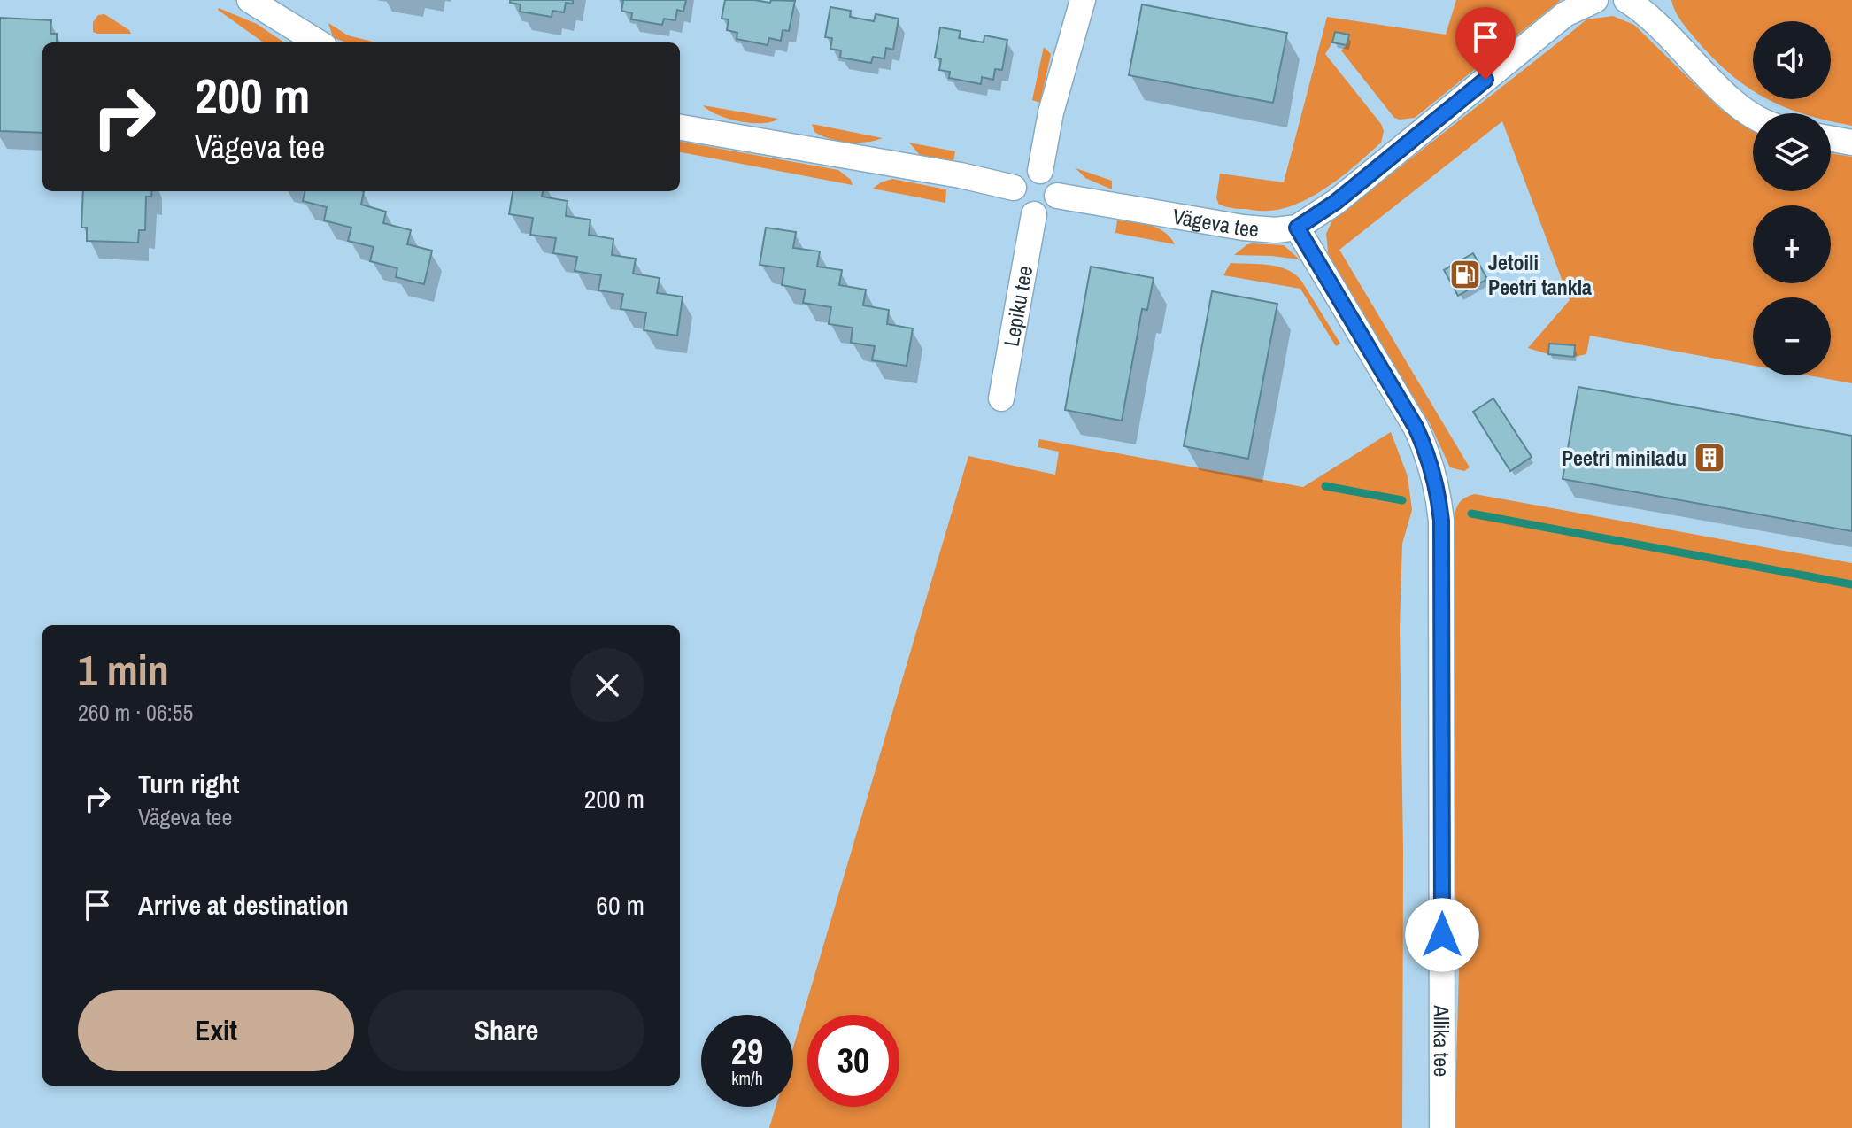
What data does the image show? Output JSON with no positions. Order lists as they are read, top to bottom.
{
  "streets": {
    "street": ["Vägeva tee", "Lepiku tee", "Allika tee"]
  },
  "crossings": [
    ["Vägeva tee", "Lepiku tee"],
    ["Vägeva tee", "Allika tee"]
  ],
  "places": {
    "fuel station": ["Jetoili Peetri tankla"],
    "building": ["Peetri miniladu"]
  },
  "page": {
    "map_buttons": ["+", "−"],
    "turn": ["200 m", "Vägeva tee"],
    "heading": ["1 min", "260 m · 06:55"],
    "list": [
      {
        "name": "Turn right",
        "note": "Vägeva tee",
        "value": "200 m"
      },
      {
        "name": "Arrive at destination",
        "value": "60 m"
      }
    ],
    "buttons": ["Exit", "Share"],
    "speed": "29 km/h",
    "limit": "30"
  }
}
